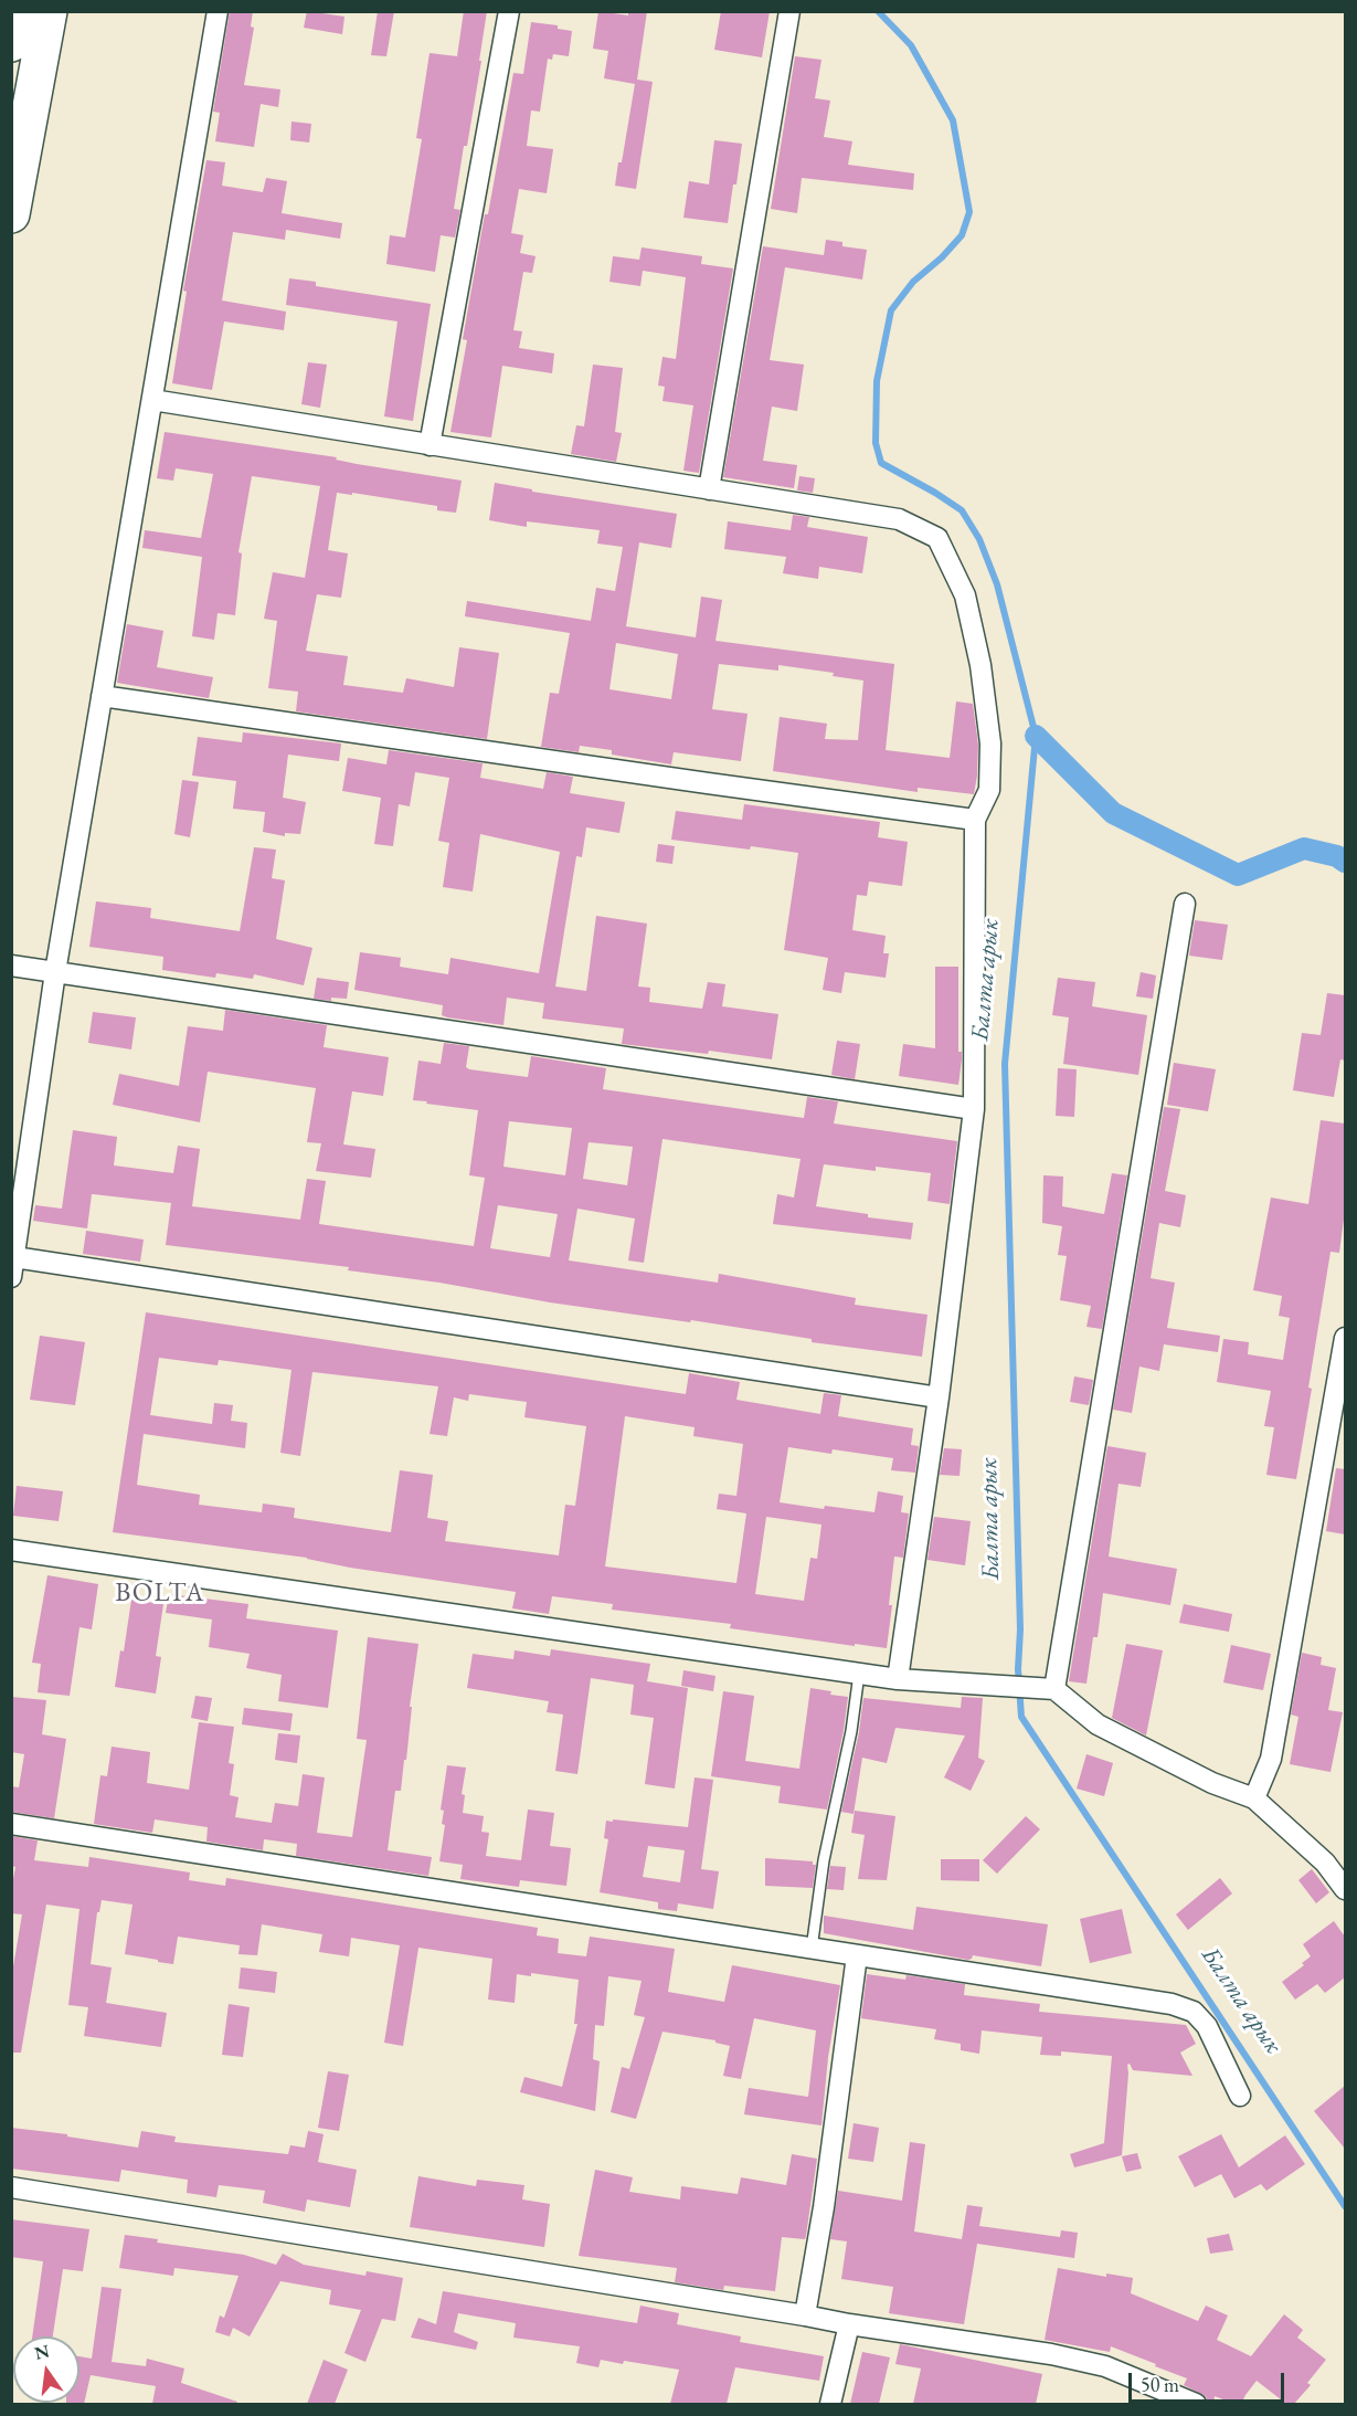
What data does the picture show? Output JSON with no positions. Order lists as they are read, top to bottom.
{
  "districts": ["BOLTA"],
  "water": ["Балта арык"],
  "scale_bar": "50 m",
  "north": "top"
}
